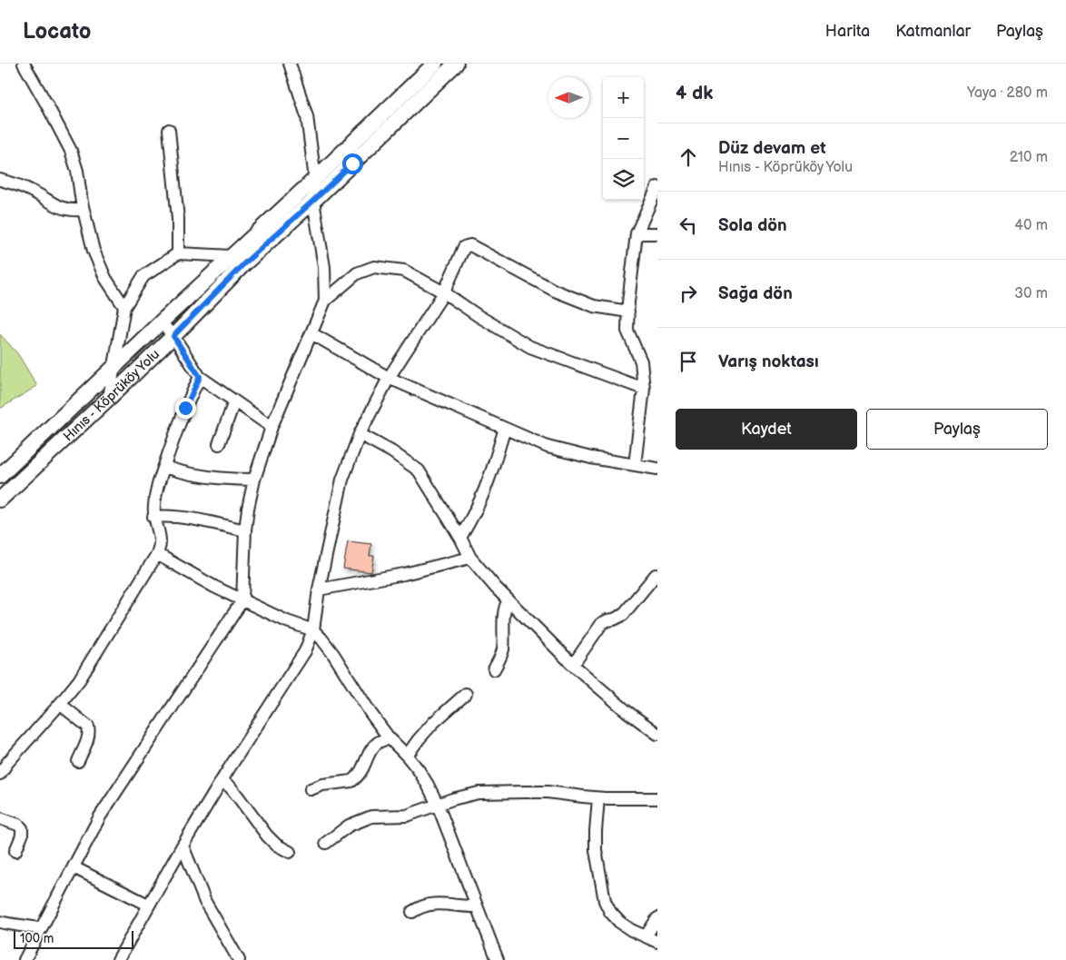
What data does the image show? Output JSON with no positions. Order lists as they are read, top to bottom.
{
  "streets": {
    "main road": ["Hınıs - Köprüköy Yolu"]
  },
  "scale_bar": "100 m",
  "north": "left",
  "page": {
    "header": "Locato",
    "nav": ["Harita", "Katmanlar", "Paylaş"],
    "heading": ["4 dk", "Yaya · 280 m"],
    "map_buttons": ["+", "−"],
    "list": [
      ["Düz devam et", "Hınıs - Köprüköy Yolu", "210 m"],
      ["Sola dön", "40 m"],
      ["Sağa dön", "30 m"],
      "Varış noktası"
    ],
    "buttons": ["Kaydet", "Paylaş"],
    "scale": "100 m"
  }
}
